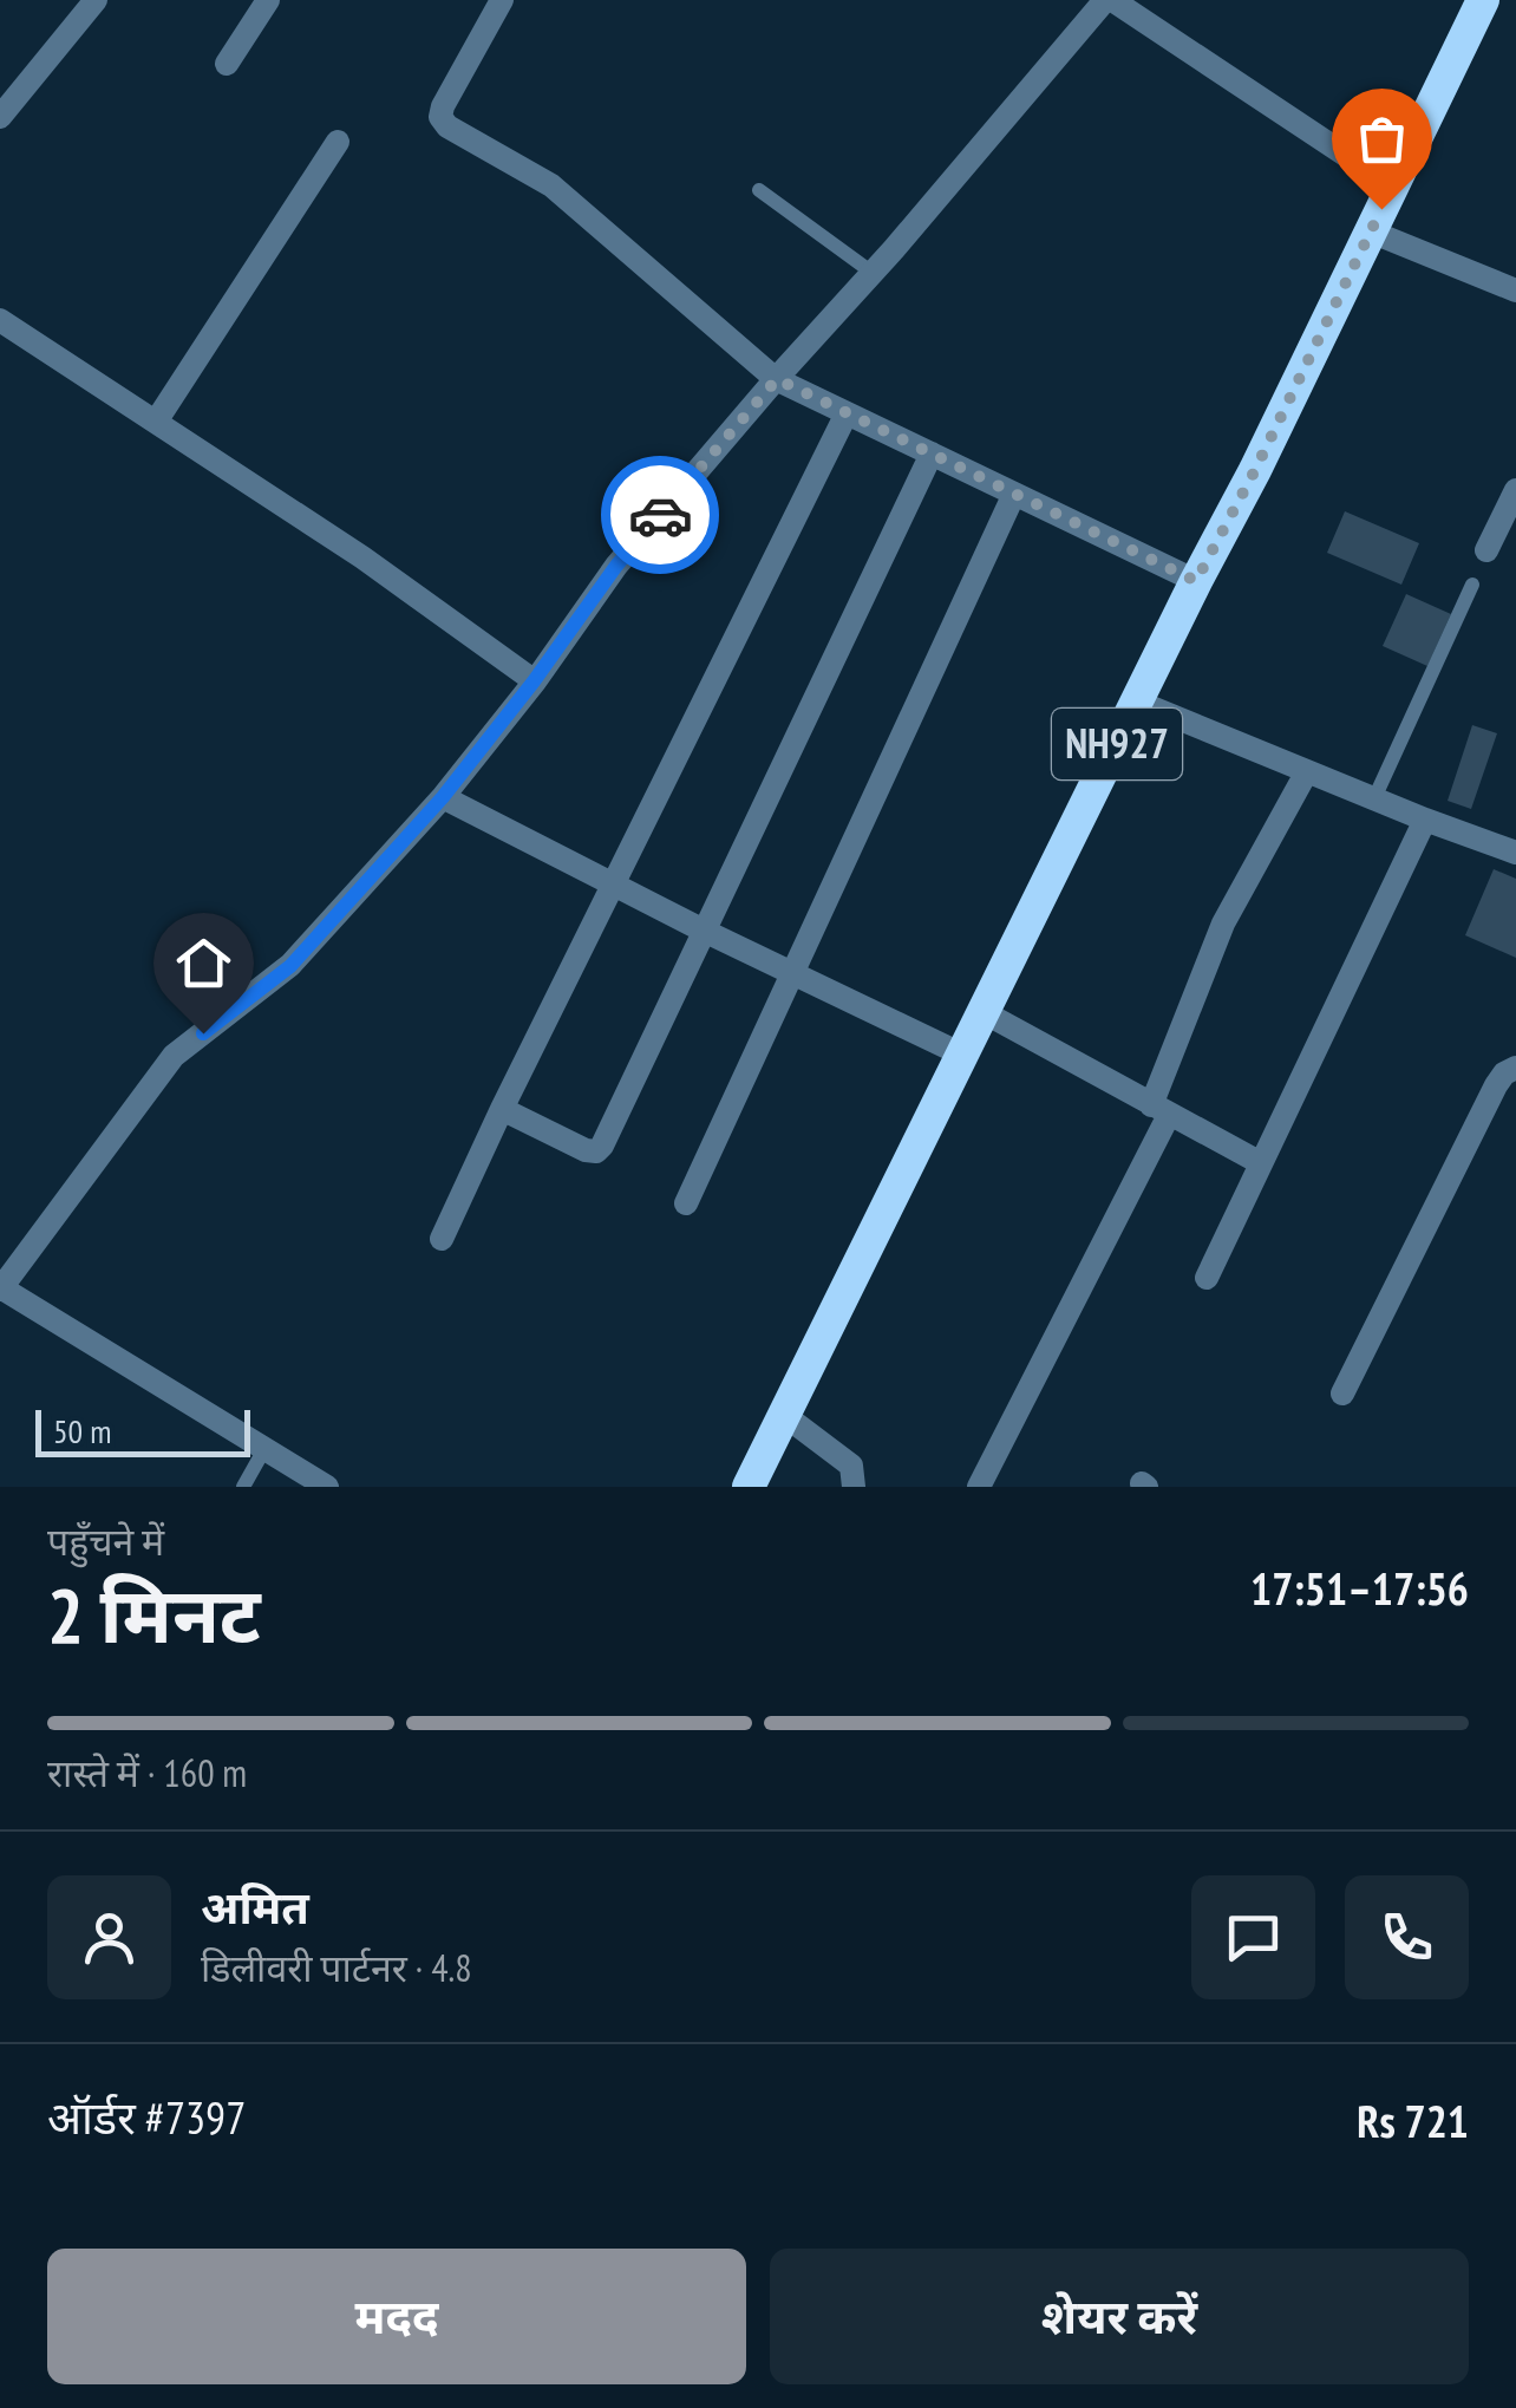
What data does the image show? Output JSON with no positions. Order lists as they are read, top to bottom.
{
  "streets": {
    "highway": ["NH927"]
  },
  "scale_bar": "50 m",
  "page": {
    "scale": "50 m",
    "heading": ["2 मिनट", "पहुँचने में", "17:51–17:56"],
    "panel": [
      "अमित",
      "डिलीवरी पार्टनर · 4.8",
      "ऑर्डर #7397",
      "Rs 721"
    ],
    "bar": "रास्ते में · 160 m",
    "buttons": ["मदद", "शेयर करें"]
  }
}
